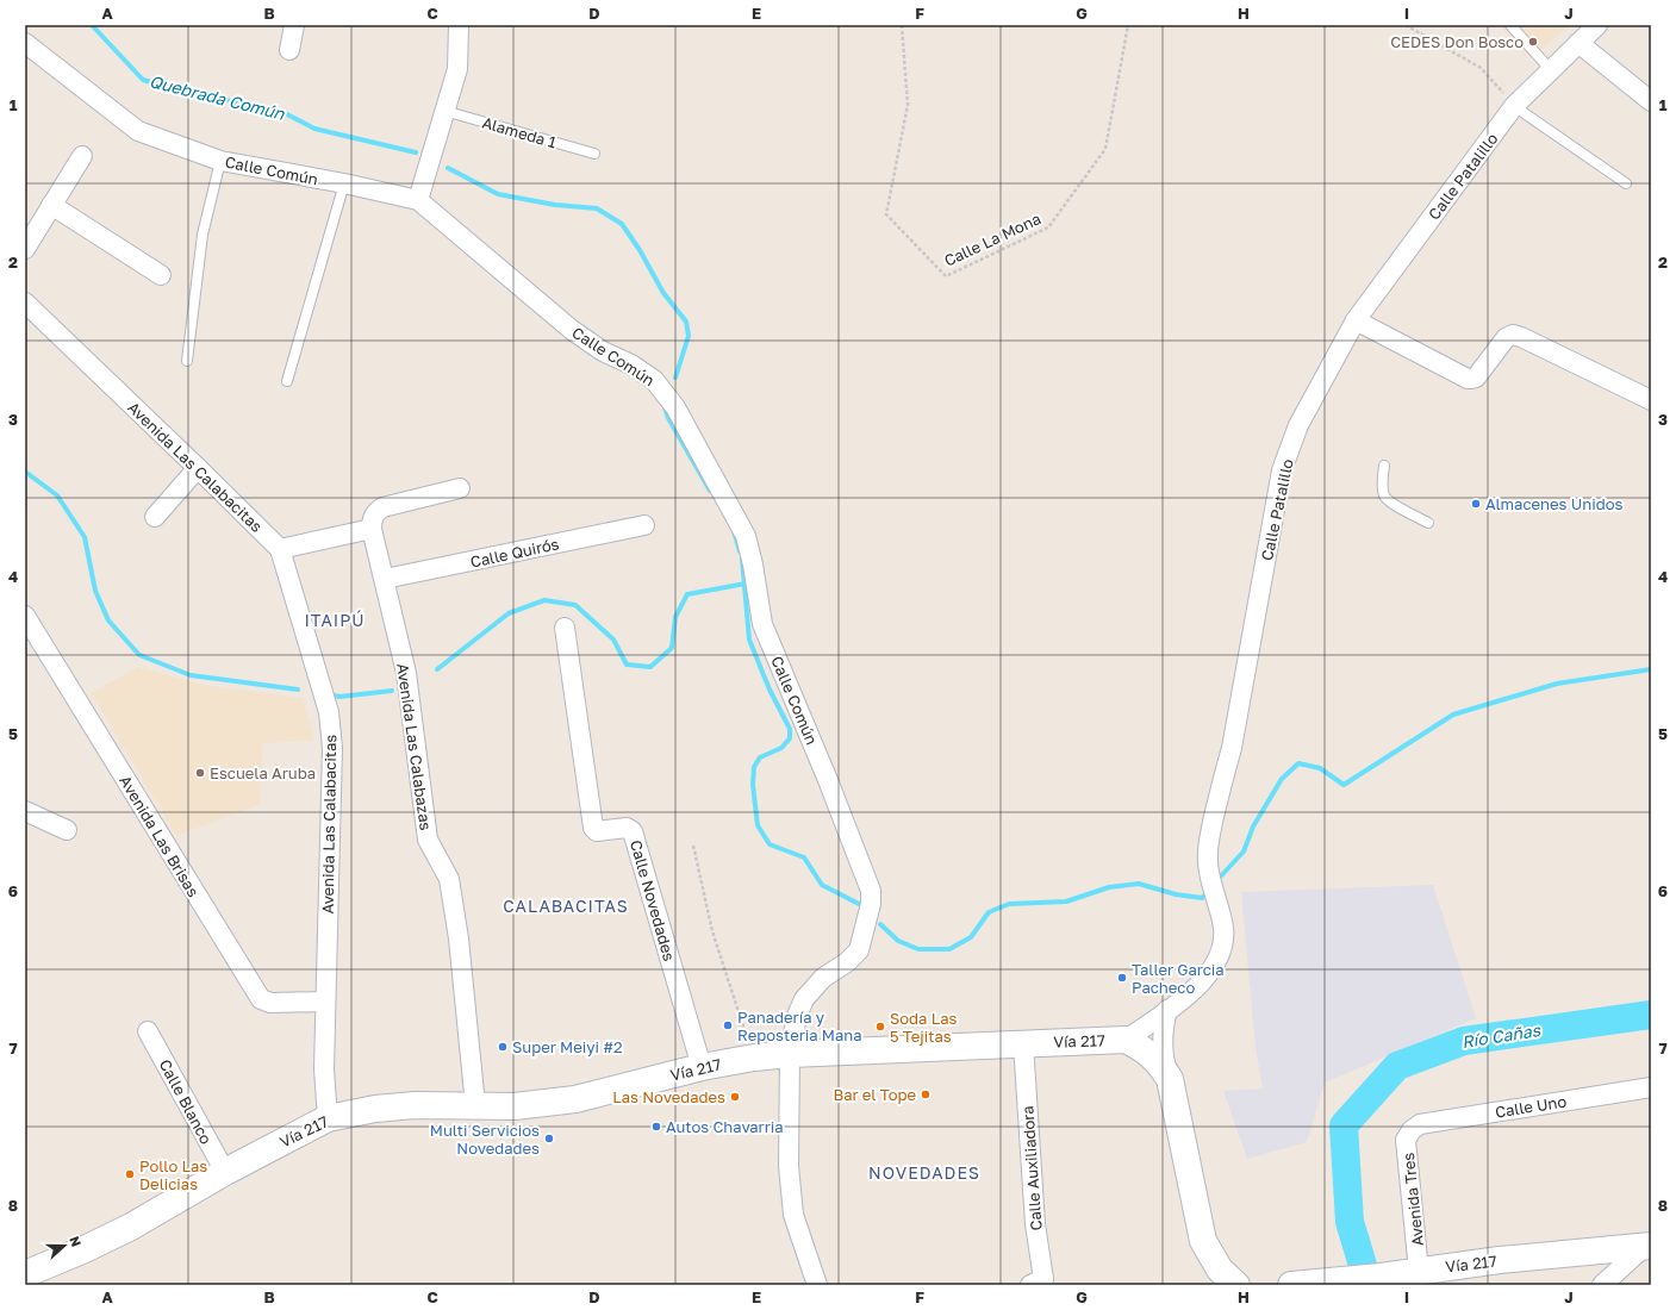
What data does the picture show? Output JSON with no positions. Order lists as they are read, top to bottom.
{
  "streets": {
    "main road": ["Vía 217"],
    "street": [
      "Calle Común",
      "Calle Patalillo",
      "Avenida Las Calabacitas",
      "Calle Quirós",
      "Avenida Las Calabazas",
      "Avenida Las Brisas",
      "Calle Novedades",
      "Calle Blanco",
      "Calle Uno",
      "Calle Auxiliadora",
      "Avenida Tres"
    ],
    "lane": ["Alameda 1"],
    "path": ["Calle La Mona"]
  },
  "crossings": [
    ["Calle Común", "Vía 217"],
    ["Calle Patalillo", "Vía 217"],
    ["Avenida Las Calabacitas", "Avenida Las Brisas"],
    ["Avenida Las Calabacitas", "Vía 217"],
    ["Calle Quirós", "Avenida Las Calabazas"],
    ["Avenida Las Calabazas", "Vía 217"],
    ["Calle Novedades", "Vía 217"],
    ["Vía 217", "Calle Blanco"],
    ["Vía 217", "Calle Auxiliadora"],
    ["Vía 217", "Avenida Tres"],
    ["Calle Uno", "Avenida Tres"]
  ],
  "districts": ["ITAIPÚ", "CALABACITAS", "NOVEDADES"],
  "water": ["Quebrada Común", "Río Cañas"],
  "places": [
    "CEDES Don Bosco",
    "Almacenes Unidos",
    "Escuela Aruba",
    "Taller Garcia Pacheco",
    "Panadería y Reposteria Mana",
    "Soda Las 5 Tejitas",
    "Super Meiyi #2",
    "Bar el Tope",
    "Las Novedades",
    "Autos Chavarria",
    "Multi Servicios Novedades",
    "Pollo Las Delicias"
  ],
  "north": "right",
  "grid": {
    "columns": [
      "A",
      "B",
      "C",
      "D",
      "E",
      "F",
      "G",
      "H",
      "I",
      "J"
    ],
    "rows": [
      "1",
      "2",
      "3",
      "4",
      "5",
      "6",
      "7",
      "8"
    ]
  }
}
